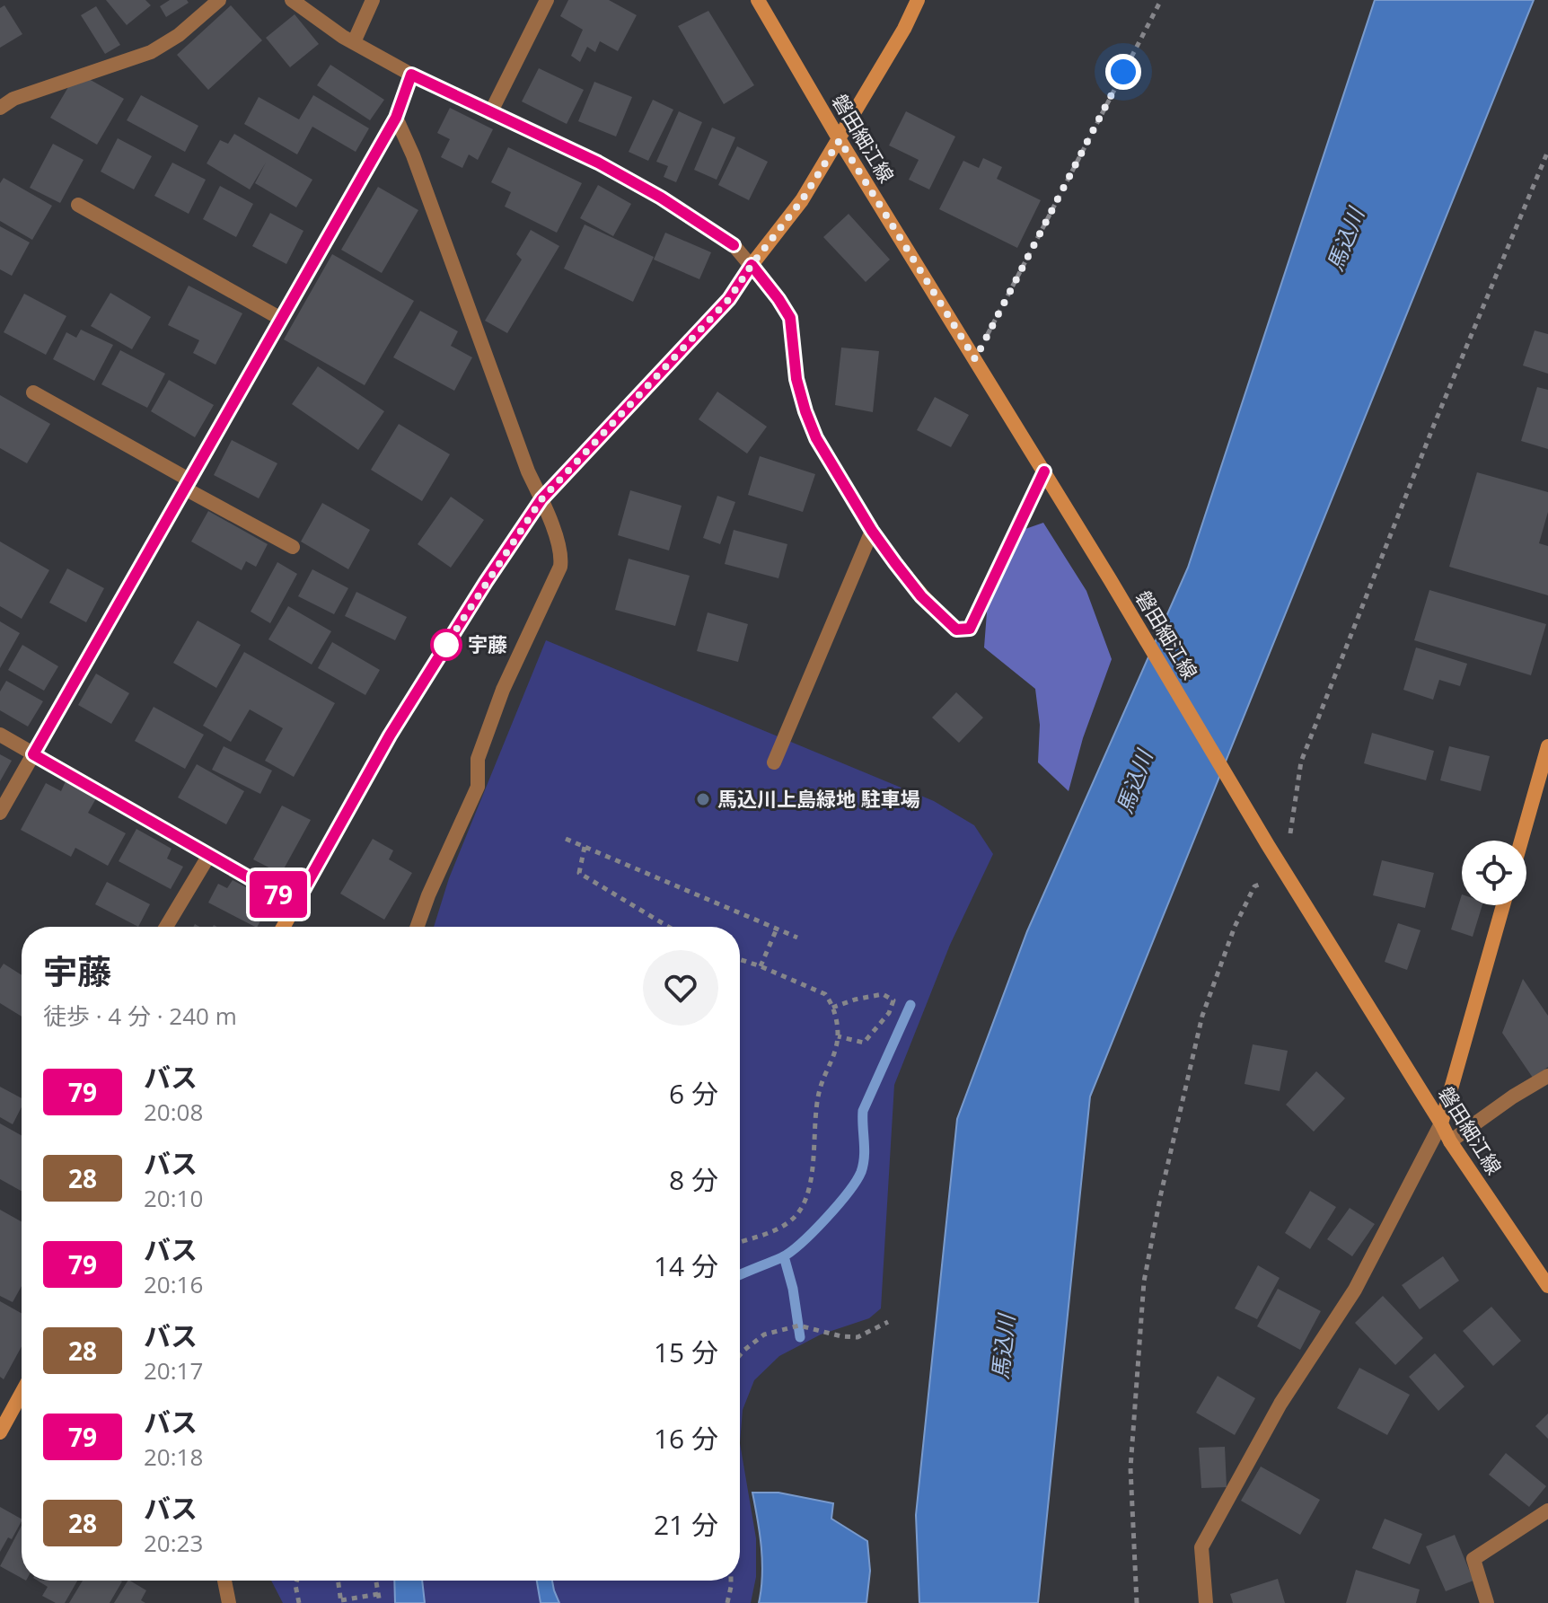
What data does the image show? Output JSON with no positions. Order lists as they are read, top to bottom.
{
  "streets": {
    "street": ["磐田細江線"]
  },
  "water": ["馬込川"],
  "places": ["宇藤", "馬込川上島緑地 駐車場"],
  "lines": ["bus line 79"],
  "page": {
    "on_map": "79",
    "heading": ["宇藤", "徒歩 · 4 分 · 240 m"],
    "list": [
      {
        "mark": "79",
        "name": "バス",
        "note": "20:08",
        "value": "6 分"
      },
      {
        "mark": "28",
        "name": "バス",
        "note": "20:10",
        "value": "8 分"
      },
      {
        "mark": "79",
        "name": "バス",
        "note": "20:16",
        "value": "14 分"
      },
      {
        "mark": "28",
        "name": "バス",
        "note": "20:17",
        "value": "15 分"
      },
      {
        "mark": "79",
        "name": "バス",
        "note": "20:18",
        "value": "16 分"
      },
      {
        "mark": "28",
        "name": "バス",
        "note": "20:23",
        "value": "21 分"
      }
    ]
  }
}
